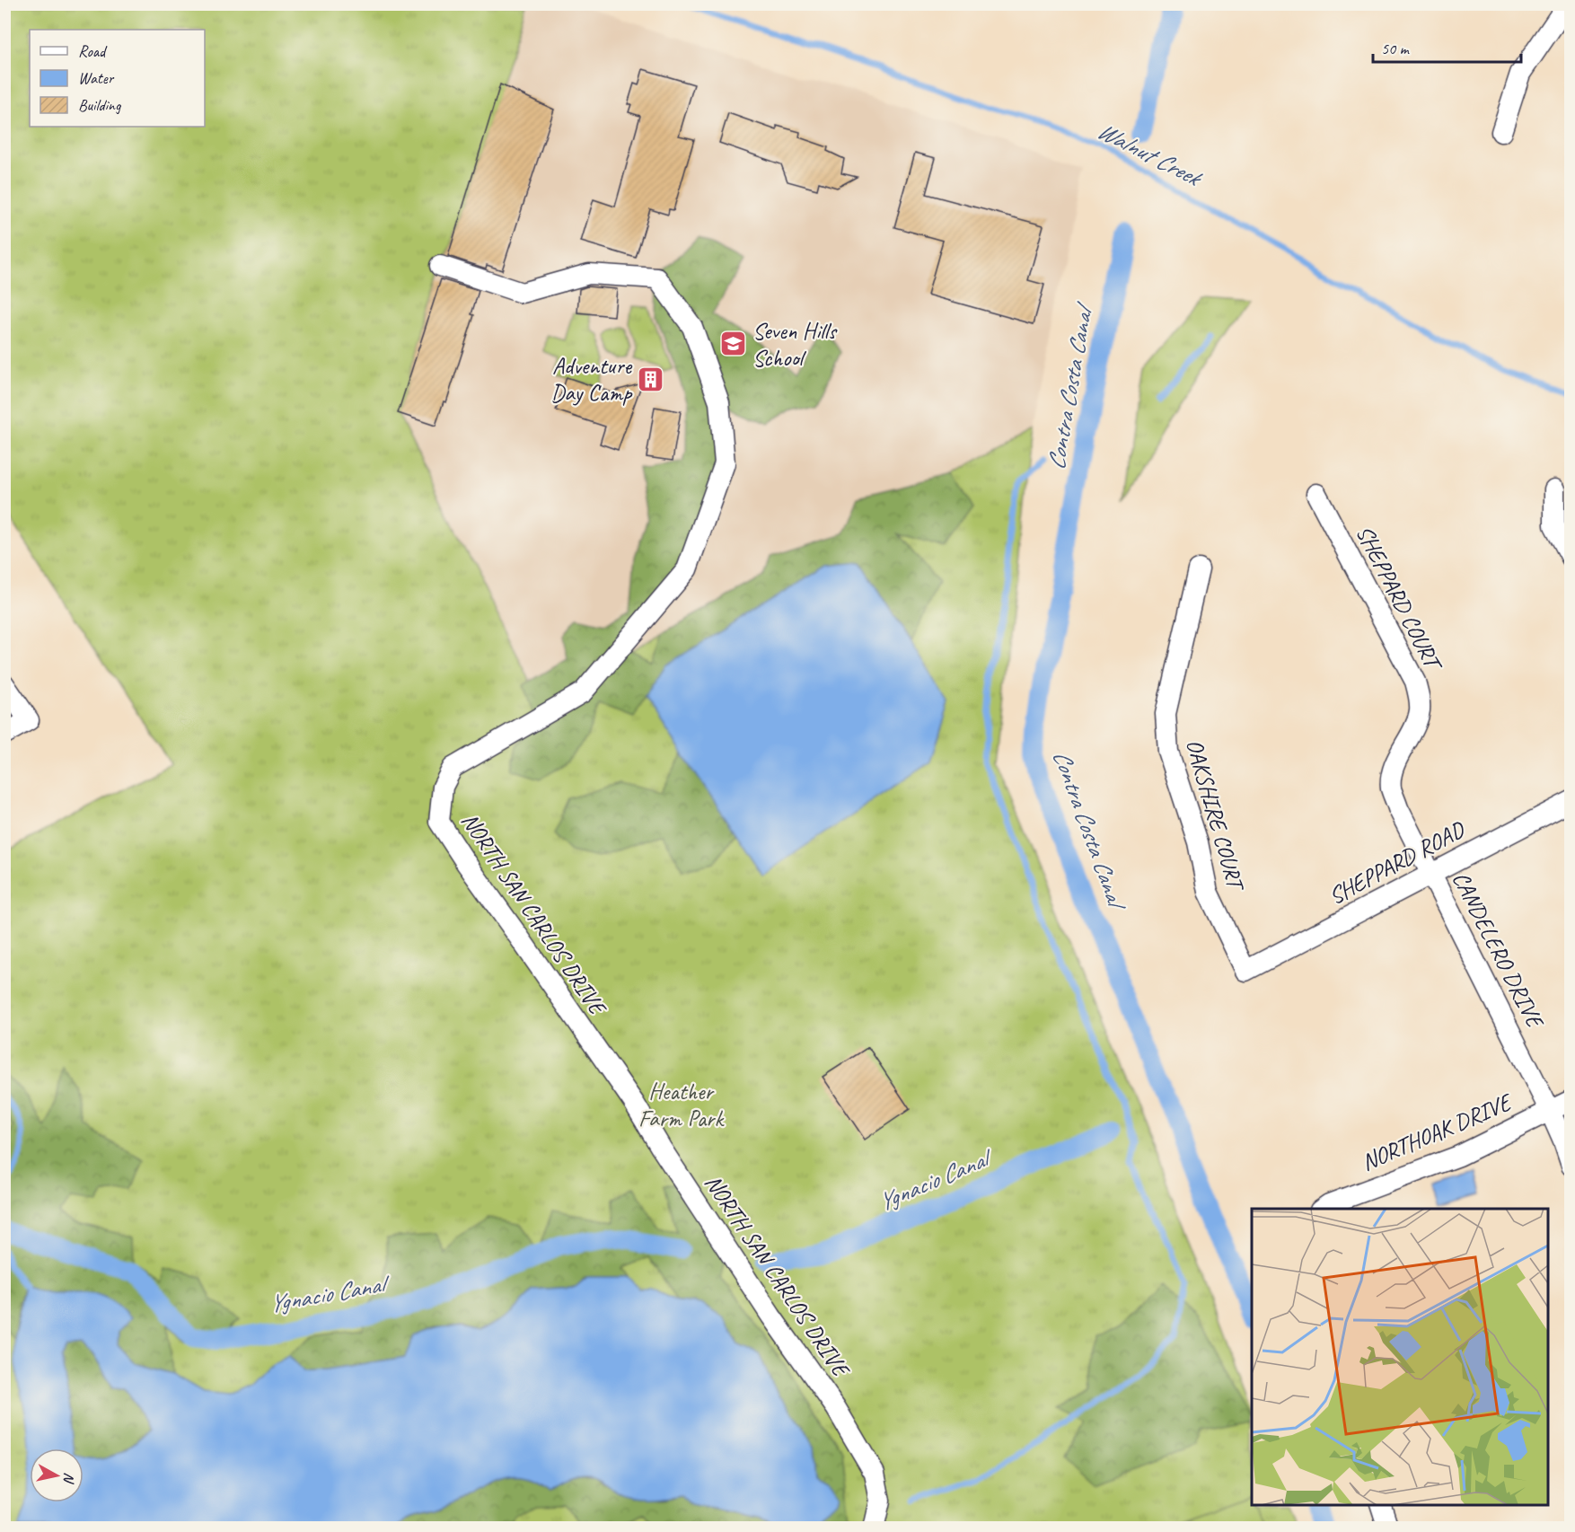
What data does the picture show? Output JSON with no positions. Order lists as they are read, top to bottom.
{
  "streets": {
    "street": [
      "SHEPPARD COURT",
      "OAKSHIRE COURT",
      "SHEPPARD ROAD",
      "NORTH SAN CARLOS DRIVE",
      "CANDELERO DRIVE",
      "NORTHOAK DRIVE"
    ]
  },
  "crossings": [
    ["SHEPPARD COURT", "SHEPPARD ROAD"],
    ["SHEPPARD COURT", "CANDELERO DRIVE"],
    ["OAKSHIRE COURT", "SHEPPARD ROAD"],
    ["SHEPPARD ROAD", "CANDELERO DRIVE"],
    ["CANDELERO DRIVE", "NORTHOAK DRIVE"]
  ],
  "water": ["Walnut Creek", "Contra Costa Canal", "Ygnacio Canal"],
  "parks": ["Heather Farm Park"],
  "places": {
    "school or university": ["Seven Hills School"],
    "building": ["Adventure Day Camp"]
  },
  "legend": ["Road", "Water", "Building"],
  "scale_bar": "50 m",
  "north": "right"
}
